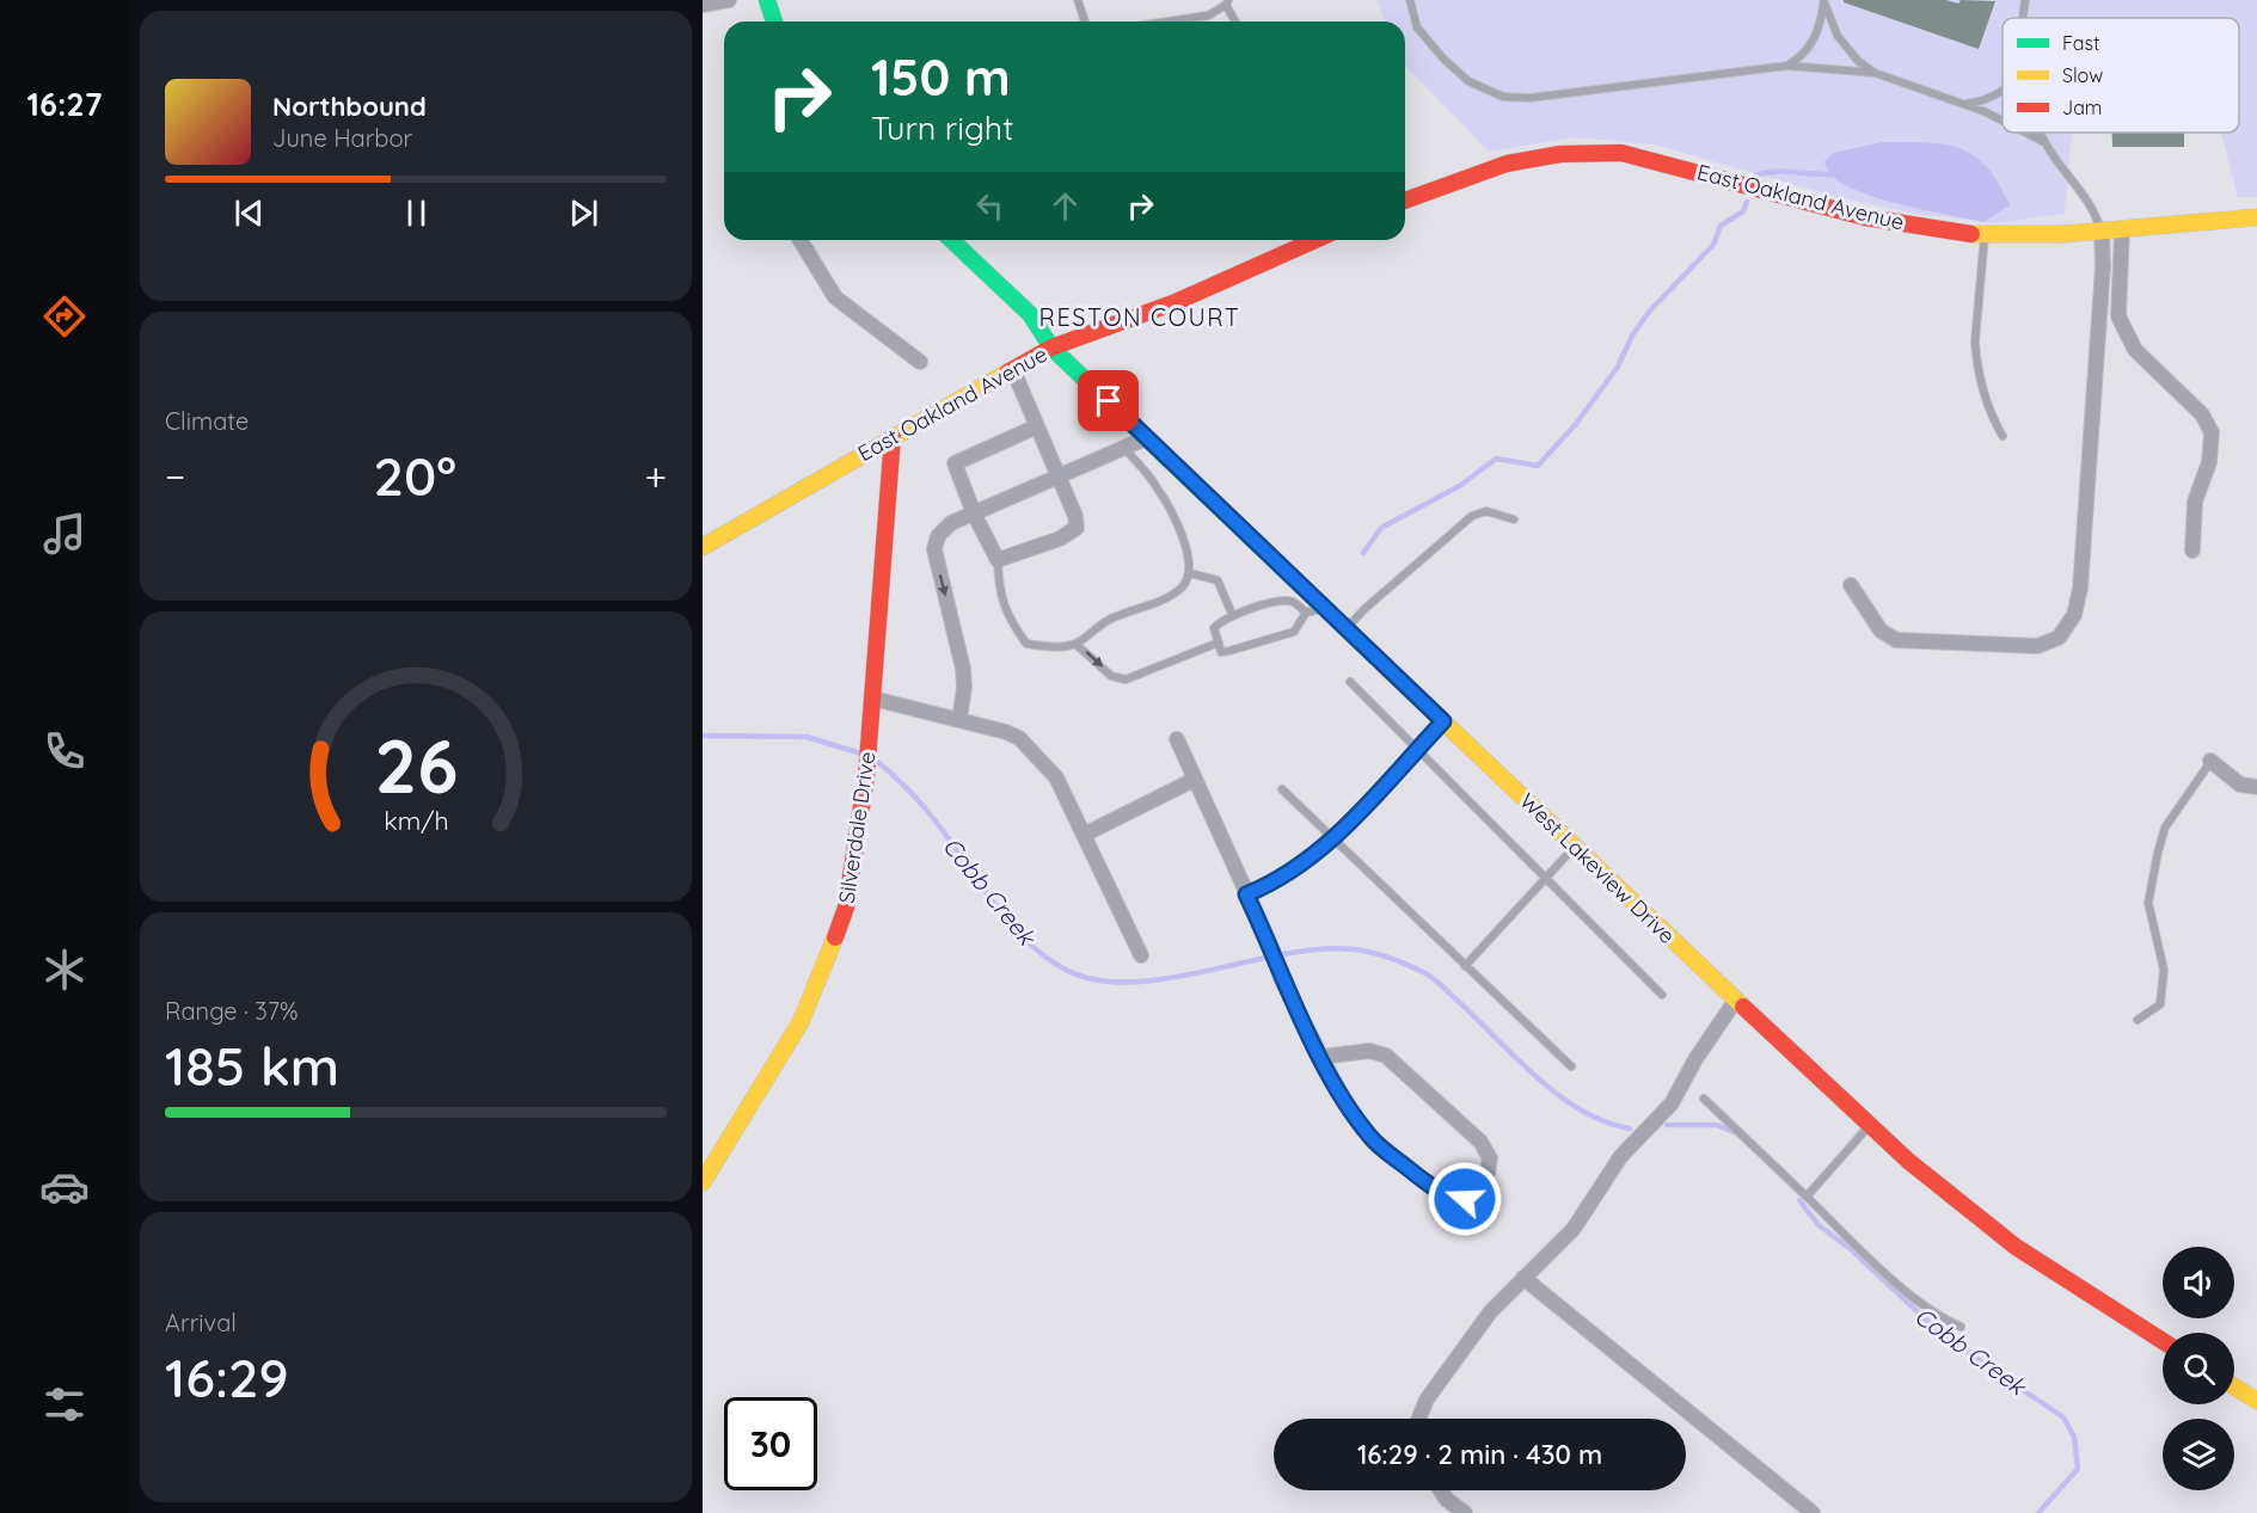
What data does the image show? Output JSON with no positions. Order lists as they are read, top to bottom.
{
  "streets": {
    "street": ["East Oakland Avenue", "Silverdale Drive", "West Lakeview Drive"]
  },
  "crossings": [
    ["East Oakland Avenue", "Silverdale Drive"],
    ["East Oakland Avenue", "West Lakeview Drive"]
  ],
  "districts": ["RESTON COURT"],
  "water": ["Cobb Creek"],
  "legend": ["Fast", "Slow", "Jam"],
  "page": {
    "tabs": "16:27",
    "turn": ["150 m", "Turn right"],
    "song": ["Northbound", "June Harbor"],
    "tile": [
      "Climate",
      ["Range · 37%", "185 km"],
      ["Arrival", "16:29"]
    ],
    "heat": ["−", "20°", "+"],
    "limit": "30",
    "trip": "16:29 · 2 min · 430 m",
    "gauge": ["26", "km/h"]
  }
}
